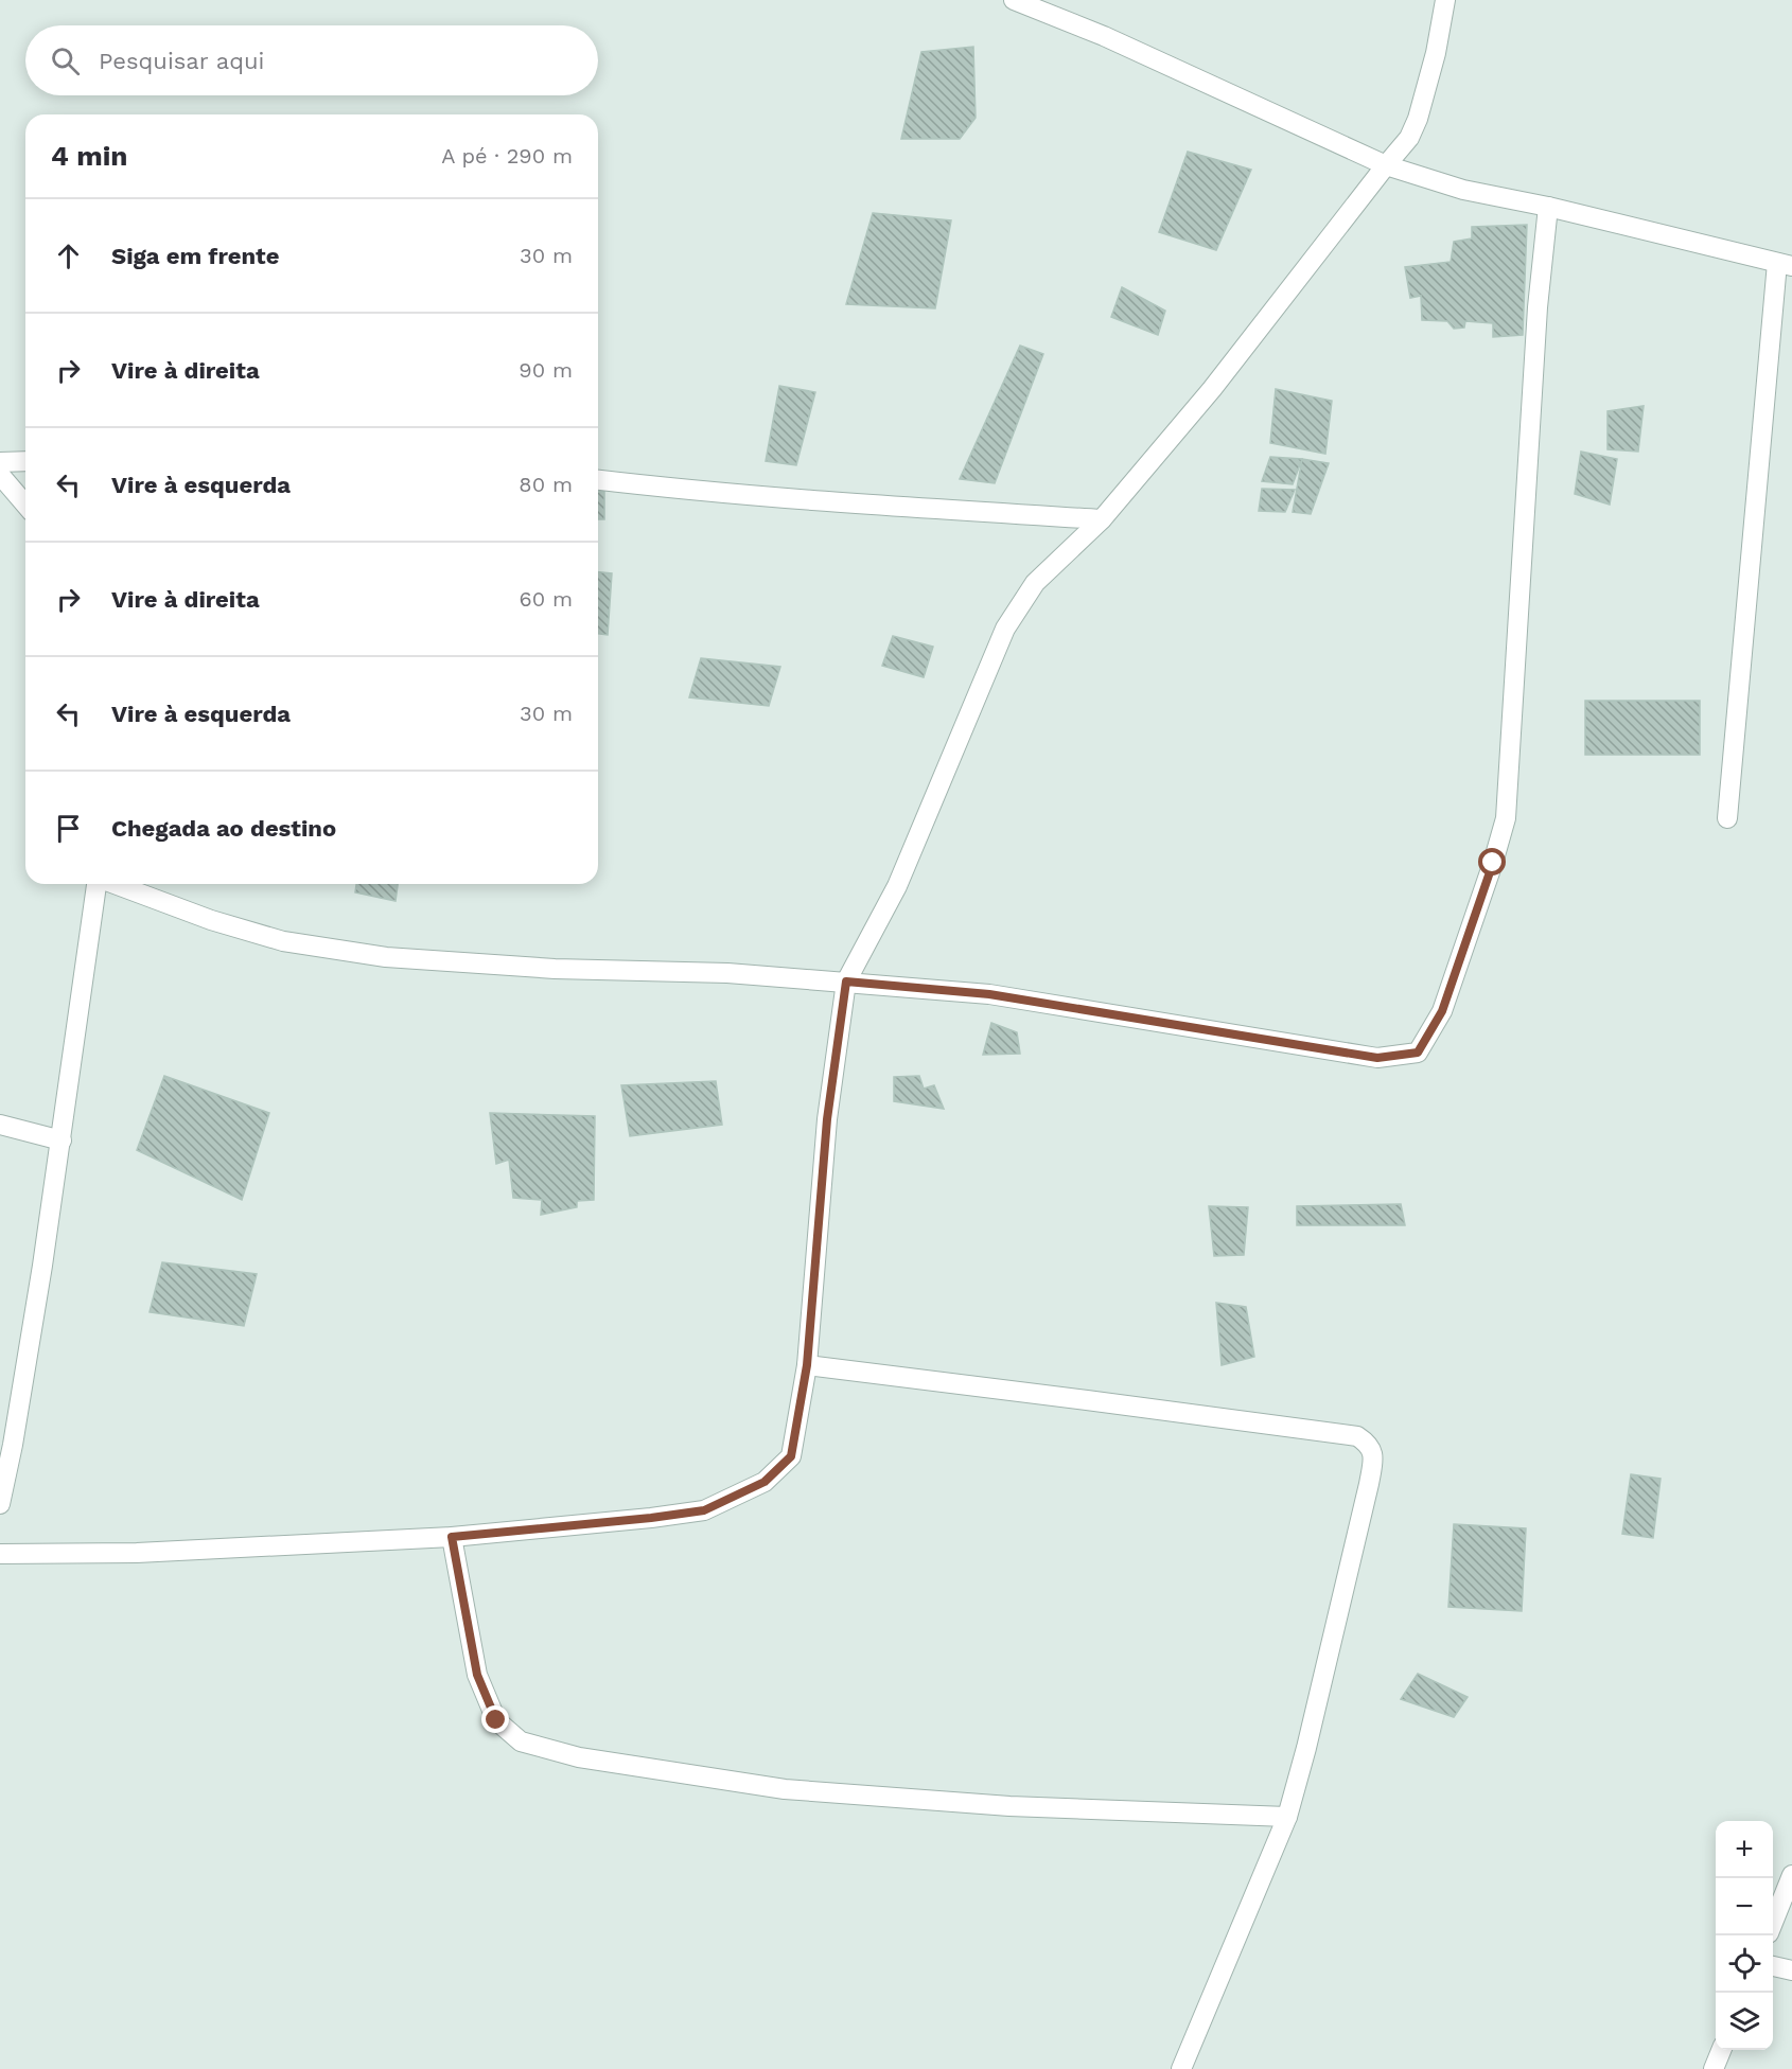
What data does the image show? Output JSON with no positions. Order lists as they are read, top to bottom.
{
  "page": {
    "search": "Pesquisar aqui",
    "heading": ["4 min", "A pé · 290 m"],
    "list": [
      ["Siga em frente", "30 m"],
      ["Vire à direita", "90 m"],
      ["Vire à esquerda", "80 m"],
      ["Vire à direita", "60 m"],
      ["Vire à esquerda", "30 m"],
      "Chegada ao destino"
    ],
    "map_buttons": ["+", "−"]
  }
}
